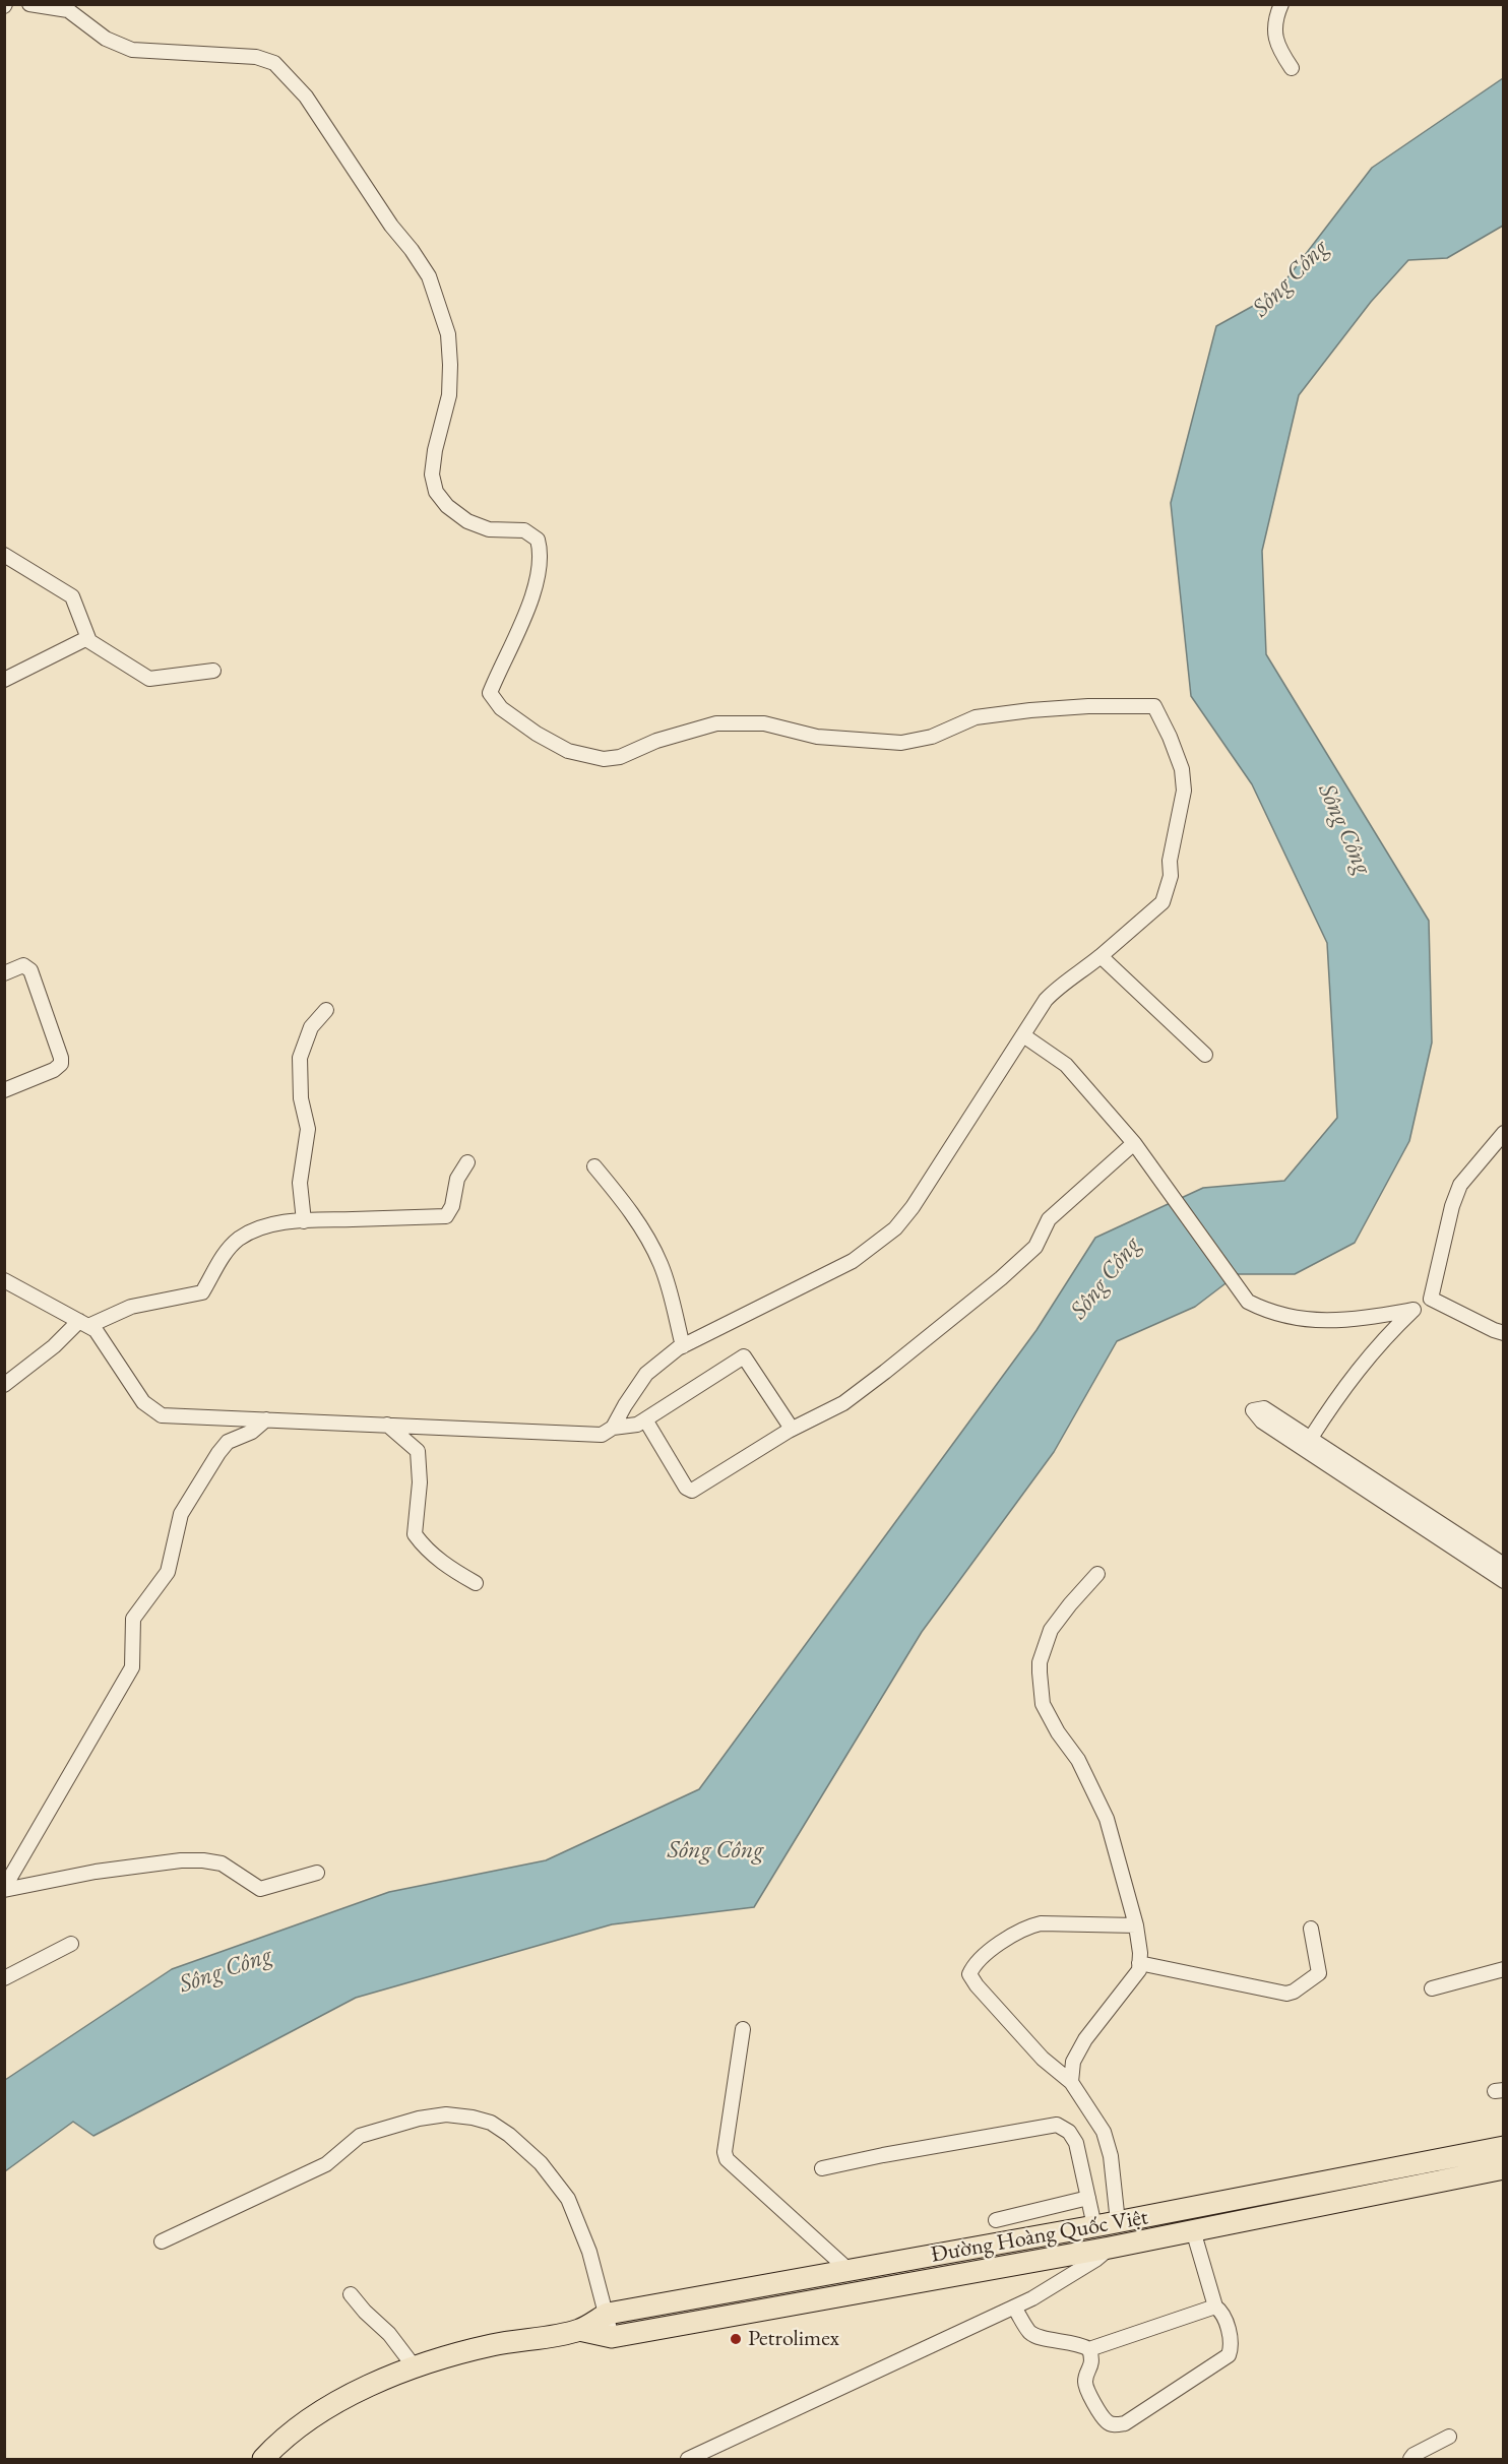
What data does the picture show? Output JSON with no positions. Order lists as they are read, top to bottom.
{
  "streets": {
    "highway": ["Đường Hoàng Quốc Việt"]
  },
  "water": ["Sông Công"],
  "places": ["Petrolimex"]
}
